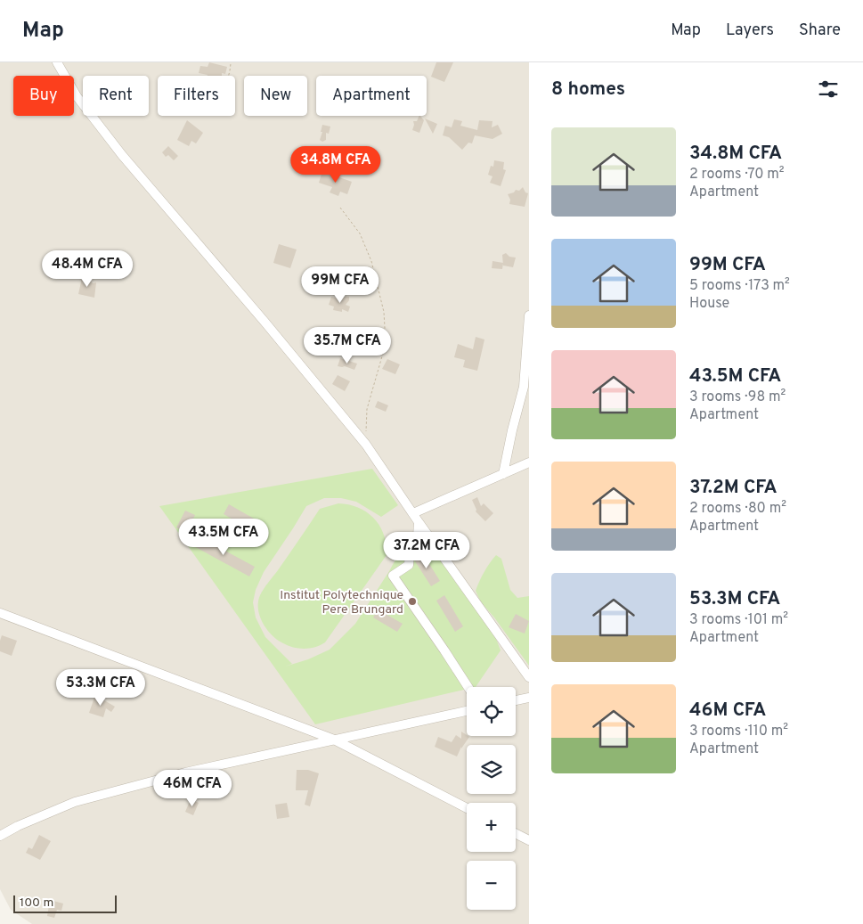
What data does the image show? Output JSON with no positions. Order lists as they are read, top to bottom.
{
  "places": ["Institut Polytechnique Pere Brungard"],
  "scale_bar": "100 m",
  "page": {
    "header": "Map",
    "nav": ["Map", "Layers", "Share"],
    "heading": "8 homes",
    "chip": [
      "Buy",
      "Rent",
      "Filters",
      "New",
      "Apartment"
    ],
    "list": [
      {
        "name": "34.8M CFA",
        "note": "2 rooms · 70 m² · Apartment"
      },
      {
        "name": "99M CFA",
        "note": "5 rooms · 173 m² · House"
      },
      {
        "name": "43.5M CFA",
        "note": "3 rooms · 98 m² · Apartment"
      },
      {
        "name": "37.2M CFA",
        "note": "2 rooms · 80 m² · Apartment"
      },
      {
        "name": "53.3M CFA",
        "note": "3 rooms · 101 m² · Apartment"
      },
      {
        "name": "46M CFA",
        "note": "3 rooms · 110 m² · Apartment"
      }
    ],
    "price": [
      "34.8M CFA",
      "48.4M CFA",
      "99M CFA",
      "35.7M CFA",
      "43.5M CFA",
      "37.2M CFA",
      "53.3M CFA",
      "46M CFA"
    ],
    "map_buttons": ["+", "−"],
    "scale": "100 m"
  }
}
